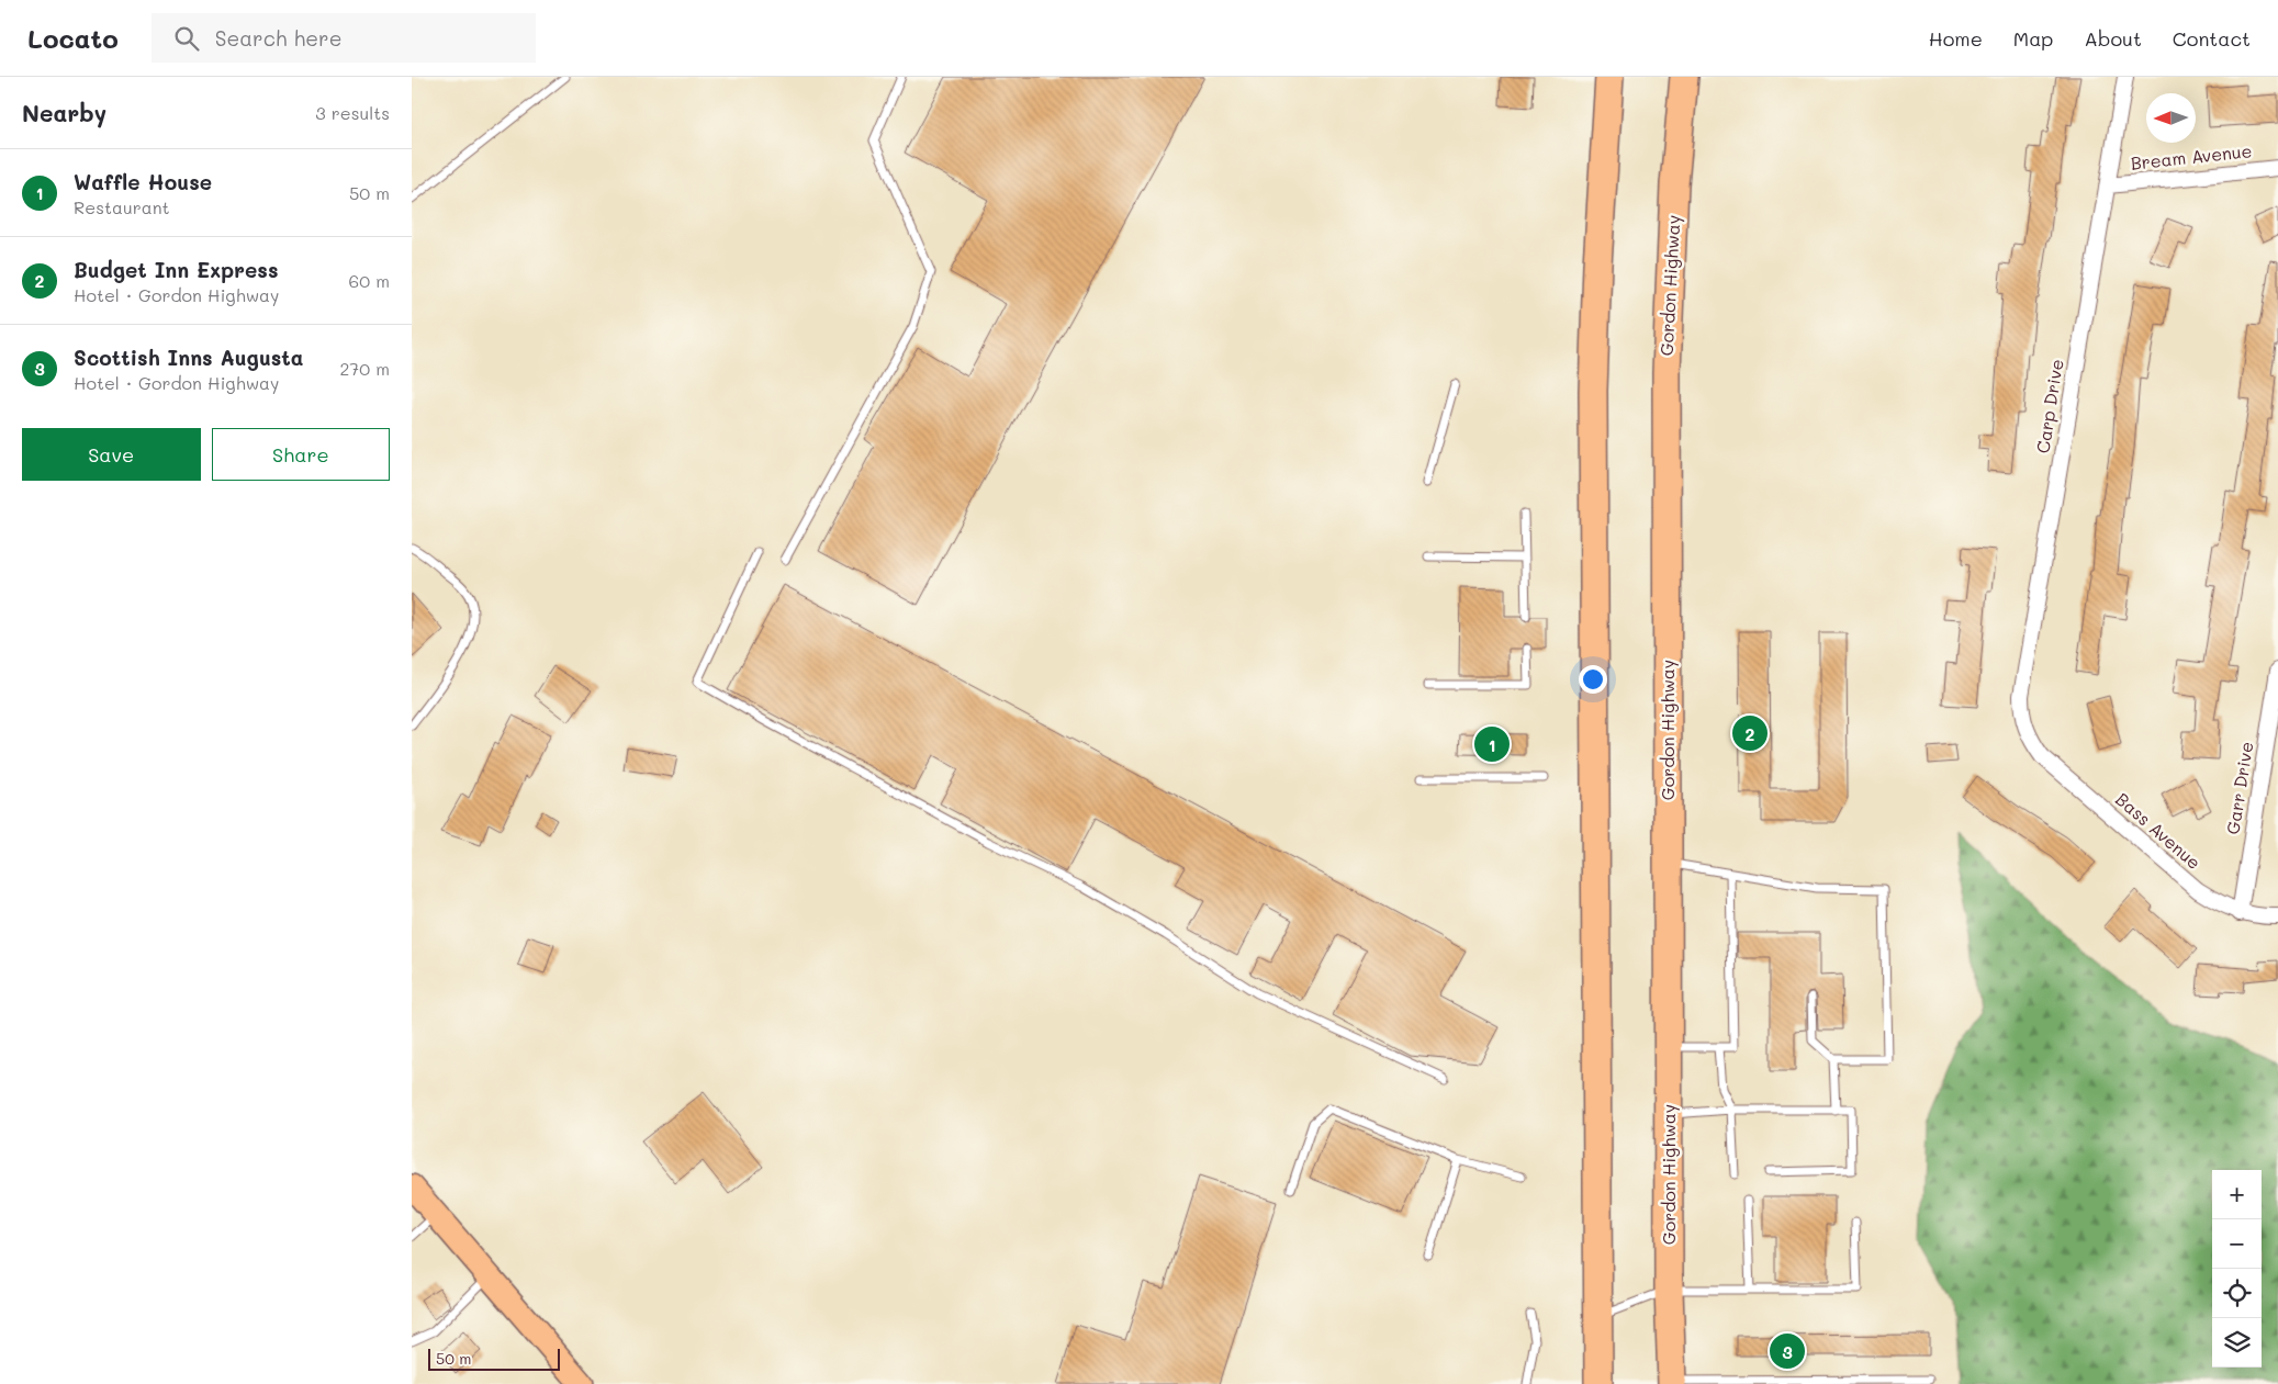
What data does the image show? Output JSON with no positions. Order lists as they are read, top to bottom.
{
  "streets": {
    "highway": ["Gordon Highway"],
    "street": [
      "Bream Avenue",
      "Carp Drive",
      "Garr Drive",
      "Bass Avenue"
    ]
  },
  "crossings": [
    ["Bream Avenue", "Carp Drive"],
    ["Carp Drive", "Bass Avenue"],
    ["Garr Drive", "Bass Avenue"]
  ],
  "scale_bar": "50 m",
  "north": "left",
  "page": {
    "header": "Locato",
    "search": "Search here",
    "nav": [
      "Home",
      "Map",
      "About",
      "Contact"
    ],
    "heading": ["Nearby", "3 results"],
    "list": [
      {
        "mark": "1",
        "name": "Waffle House",
        "note": "Restaurant",
        "value": "50 m"
      },
      {
        "mark": "2",
        "name": "Budget Inn Express",
        "note": "Hotel · Gordon Highway",
        "value": "60 m"
      },
      {
        "mark": "3",
        "name": "Scottish Inns Augusta",
        "note": "Hotel · Gordon Highway",
        "value": "270 m"
      }
    ],
    "buttons": ["Save", "Share"],
    "pins": ["2", "1", "3"],
    "map_buttons": ["+", "−"],
    "scale": "50 m"
  }
}
